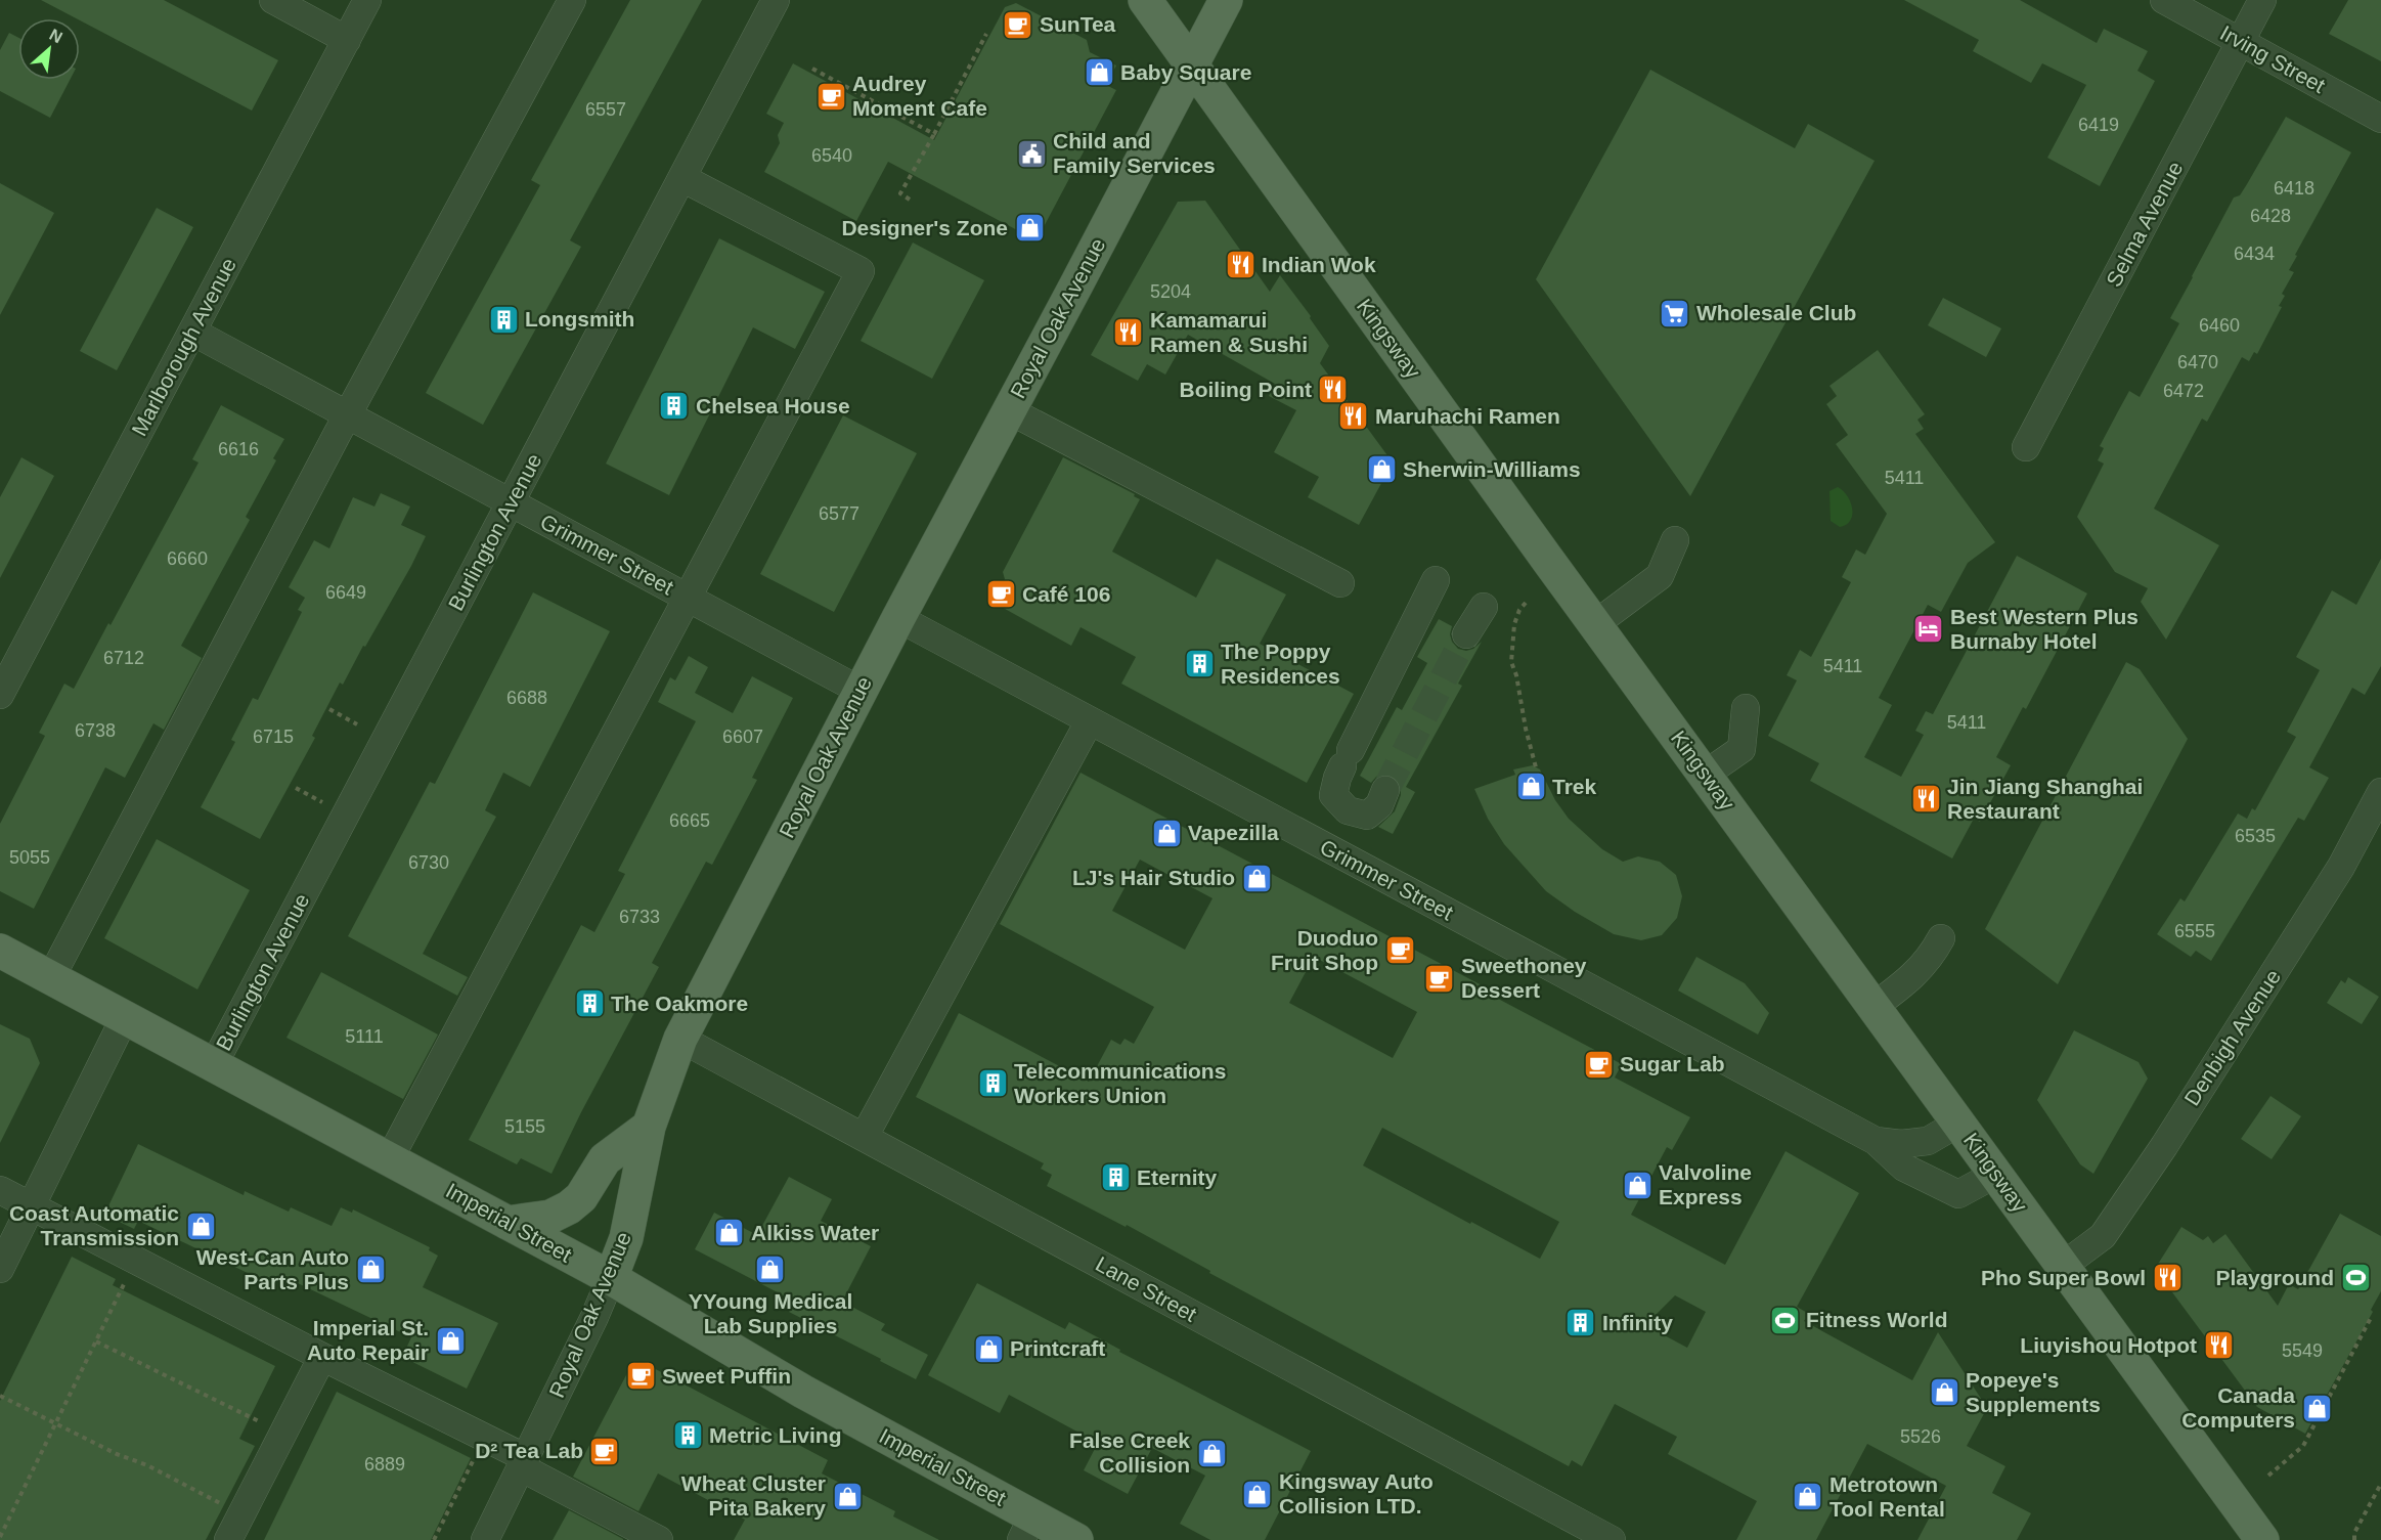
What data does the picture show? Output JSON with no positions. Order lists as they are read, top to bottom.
{
  "streets": {
    "main road": ["Royal Oak Avenue", "Kingsway", "Imperial Street"],
    "street": [
      "Irving Street",
      "Selma Avenue",
      "Marlborough Avenue",
      "Burlington Avenue",
      "Grimmer Street",
      "Denbigh Avenue",
      "Lane Street"
    ]
  },
  "crossings": [
    ["Irving Street", "Selma Avenue"],
    ["Royal Oak Avenue", "Kingsway"],
    ["Royal Oak Avenue", "Grimmer Street"],
    ["Royal Oak Avenue", "Imperial Street"],
    ["Royal Oak Avenue", "Lane Street"],
    ["Kingsway", "Grimmer Street"],
    ["Kingsway", "Denbigh Avenue"],
    ["Marlborough Avenue", "Grimmer Street"],
    ["Burlington Avenue", "Grimmer Street"],
    ["Burlington Avenue", "Imperial Street"]
  ],
  "places": {
    "cafe": [
      "SunTea",
      "Audrey Moment Cafe",
      "Café 106",
      "Duoduo Fruit Shop",
      "Sweethoney Dessert",
      "Sugar Lab",
      "Sweet Puffin",
      "D² Tea Lab"
    ],
    "shop": [
      "Baby Square",
      "Designer's Zone",
      "Sherwin-Williams",
      "Trek",
      "Vapezilla",
      "LJ's Hair Studio",
      "Valvoline Express",
      "Coast Automatic Transmission",
      "Alkiss Water",
      "West-Can Auto Parts Plus",
      "YYoung Medical Lab Supplies",
      "Imperial St. Auto Repair",
      "Printcraft",
      "Popeye's Supplements",
      "Canada Computers",
      "False Creek Collision",
      "Kingsway Auto Collision LTD.",
      "Wheat Cluster Pita Bakery",
      "Metrotown Tool Rental"
    ],
    "public building": ["Child and Family Services"],
    "restaurant": [
      "Indian Wok",
      "Kamamarui Ramen & Sushi",
      "Boiling Point",
      "Maruhachi Ramen",
      "Jin Jiang Shanghai Restaurant",
      "Pho Super Bowl",
      "Liuyishou Hotpot"
    ],
    "supermarket": ["Wholesale Club"],
    "building": [
      "Longsmith",
      "Chelsea House",
      "The Poppy Residences",
      "The Oakmore",
      "Telecommunications Workers Union",
      "Eternity",
      "Infinity",
      "Metric Living"
    ],
    "hotel": ["Best Western Plus Burnaby Hotel"],
    "sports": ["Playground", "Fitness World"]
  },
  "house_numbers": [
    "6557",
    "6419",
    "6540",
    "6418",
    "6428",
    "6434",
    "5204",
    "6460",
    "6470",
    "6472",
    "6616",
    "5411",
    "6577",
    "6660",
    "6649",
    "6712",
    "5411",
    "6688",
    "5411",
    "6738",
    "6715",
    "6607",
    "6665",
    "6535",
    "5055",
    "6730",
    "6733",
    "6555",
    "5111",
    "5155",
    "5549",
    "5526",
    "6889"
  ],
  "north": "top right"
}
